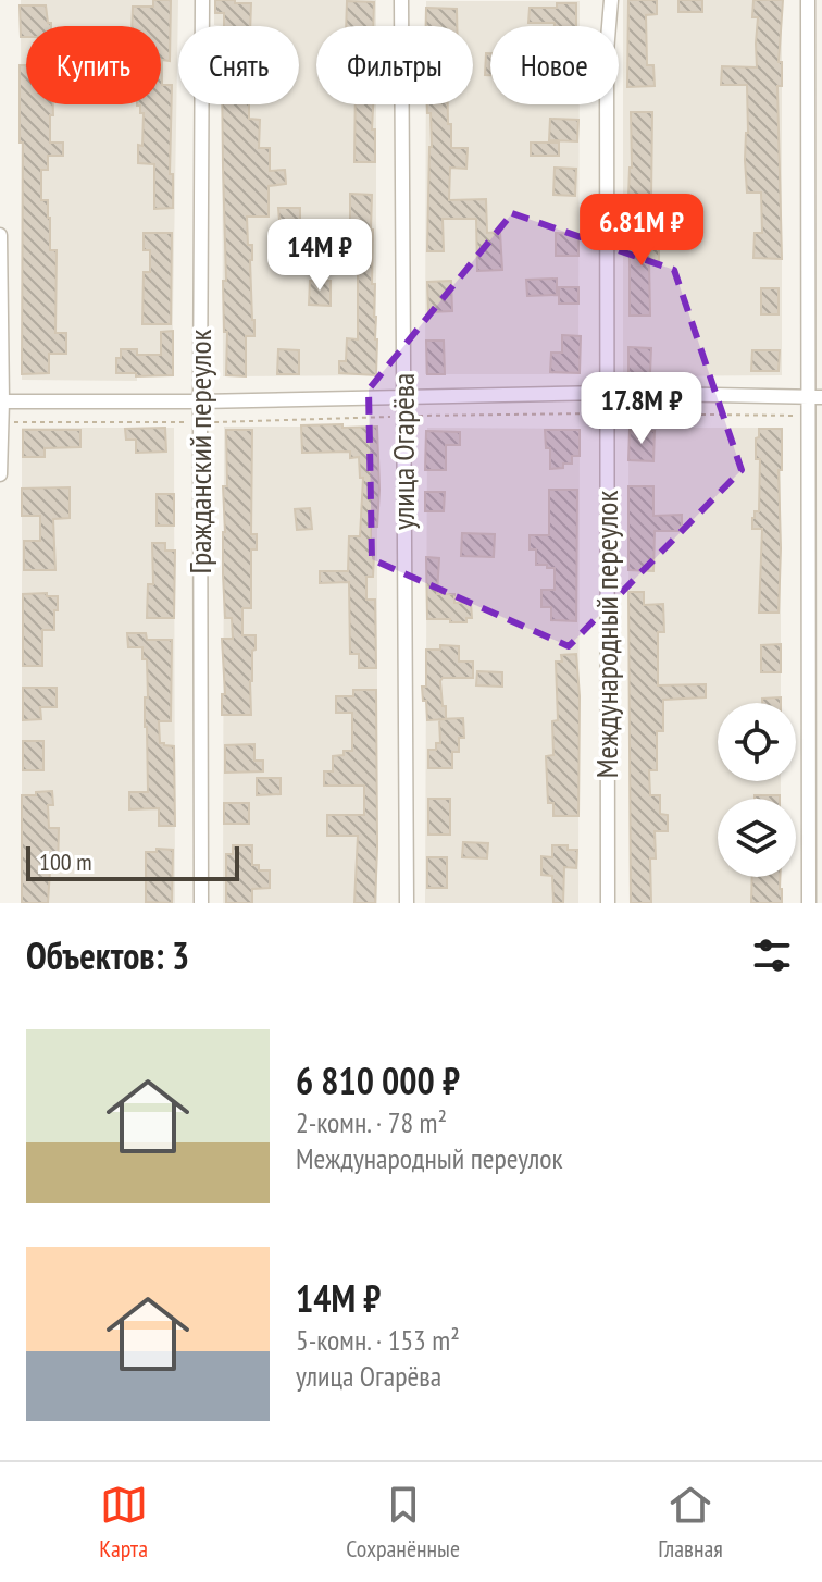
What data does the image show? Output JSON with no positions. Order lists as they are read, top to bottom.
{
  "streets": {
    "street": ["Гражданский переулок", "улица Огарёва", "Международный переулок"]
  },
  "scale_bar": "100 m",
  "page": {
    "chip": [
      "Купить",
      "Снять",
      "Фильтры",
      "Новое"
    ],
    "price": ["6.81M ₽", "14M ₽", "17.8M ₽"],
    "scale": "100 m",
    "heading": "Объектов: 3",
    "list": [
      {
        "name": "6 810 000 ₽",
        "note": "2-комн. · 78 m² · Международный переулок"
      },
      {
        "name": "14M ₽",
        "note": "5-комн. · 153 m² · улица Огарёва"
      }
    ],
    "tabs": ["Карта", "Сохранённые", "Главная"]
  }
}
